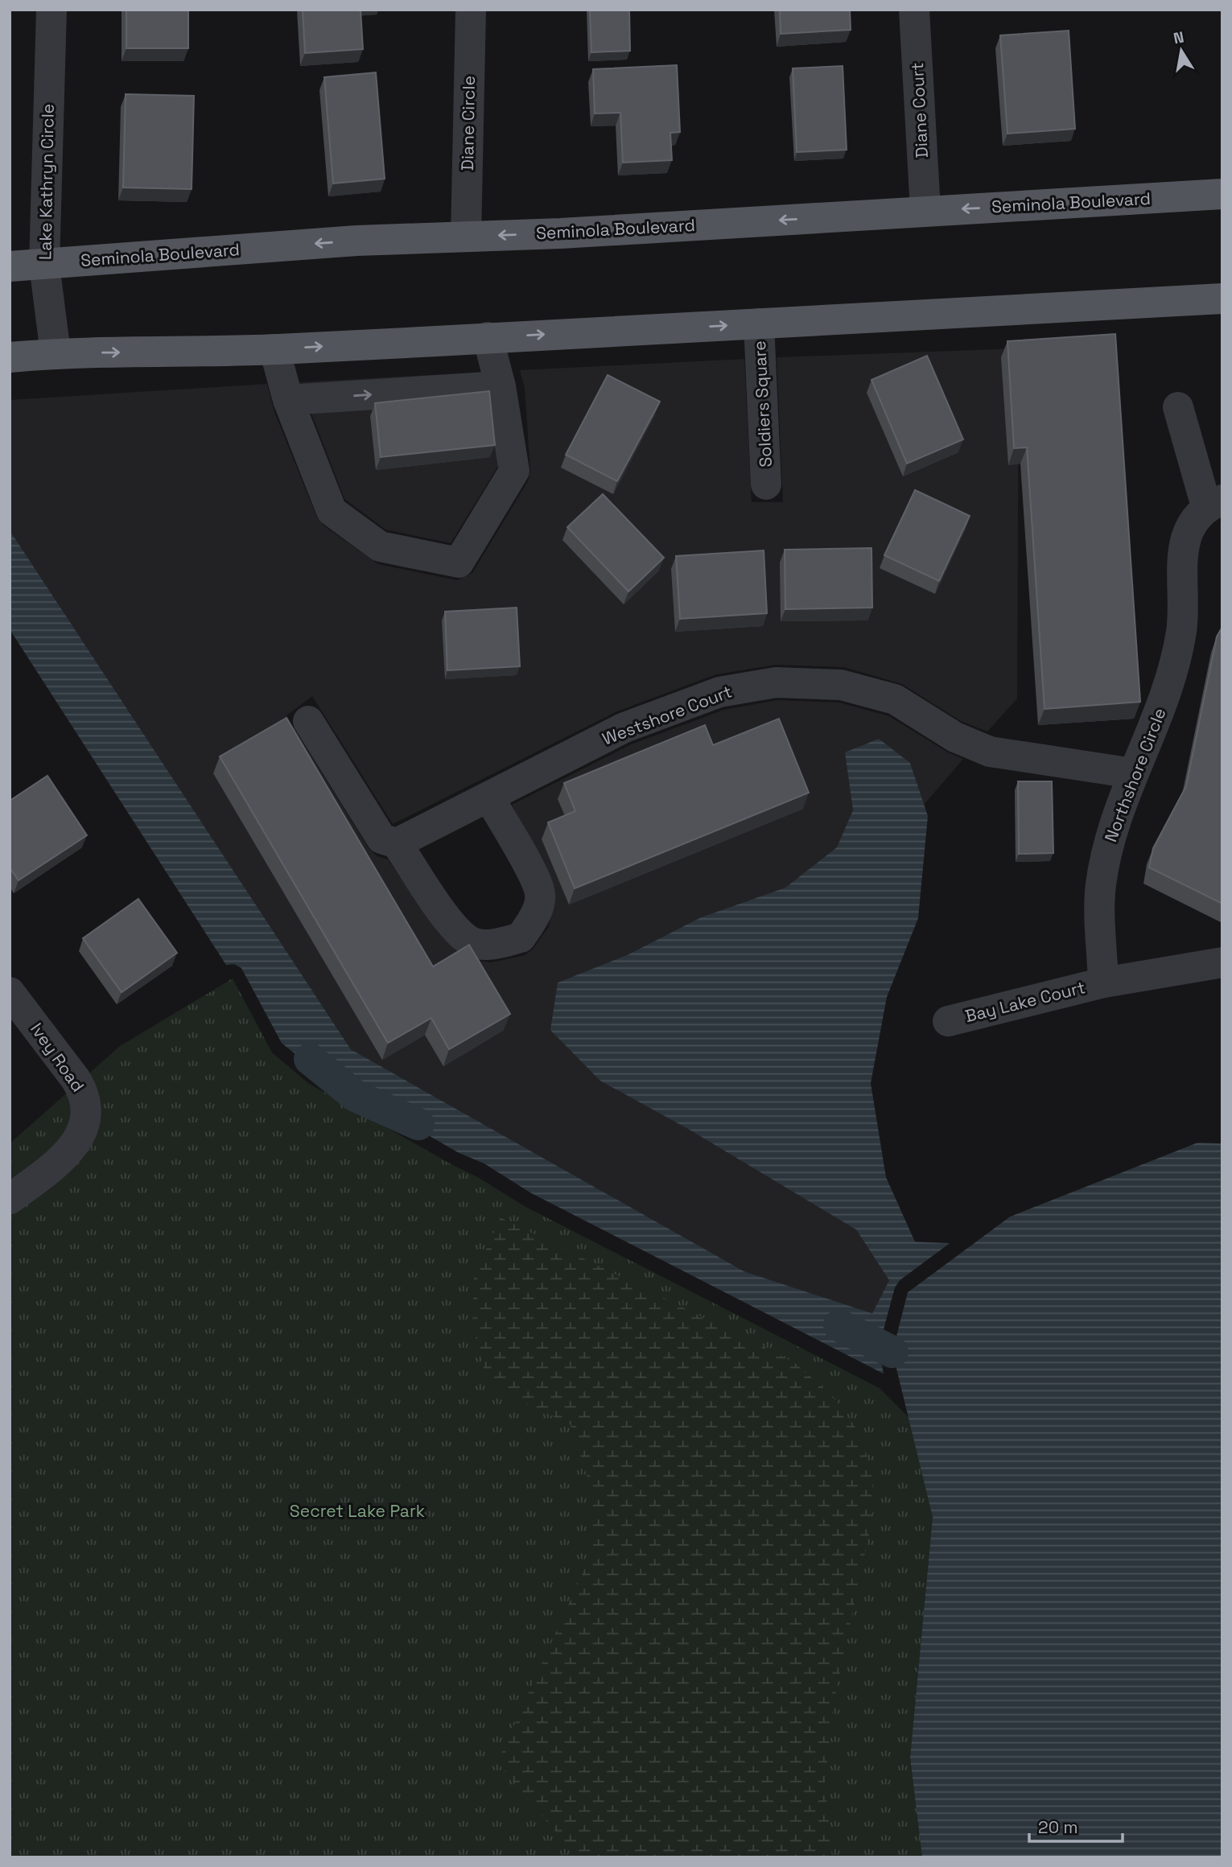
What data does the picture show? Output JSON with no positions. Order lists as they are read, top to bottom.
{
  "streets": {
    "main road": ["Seminola Boulevard"],
    "street": [
      "Diane Court",
      "Diane Circle",
      "Lake Kathryn Circle",
      "Soldiers Square",
      "Westshore Court",
      "Northshore Circle",
      "Bay Lake Court",
      "Ivey Road"
    ]
  },
  "crossings": [
    ["Diane Court", "Seminola Boulevard"],
    ["Diane Circle", "Seminola Boulevard"],
    ["Lake Kathryn Circle", "Seminola Boulevard"],
    ["Westshore Court", "Northshore Circle"],
    ["Northshore Circle", "Bay Lake Court"]
  ],
  "parks": ["Secret Lake Park"],
  "scale_bar": "20 m",
  "north": "top"
}
